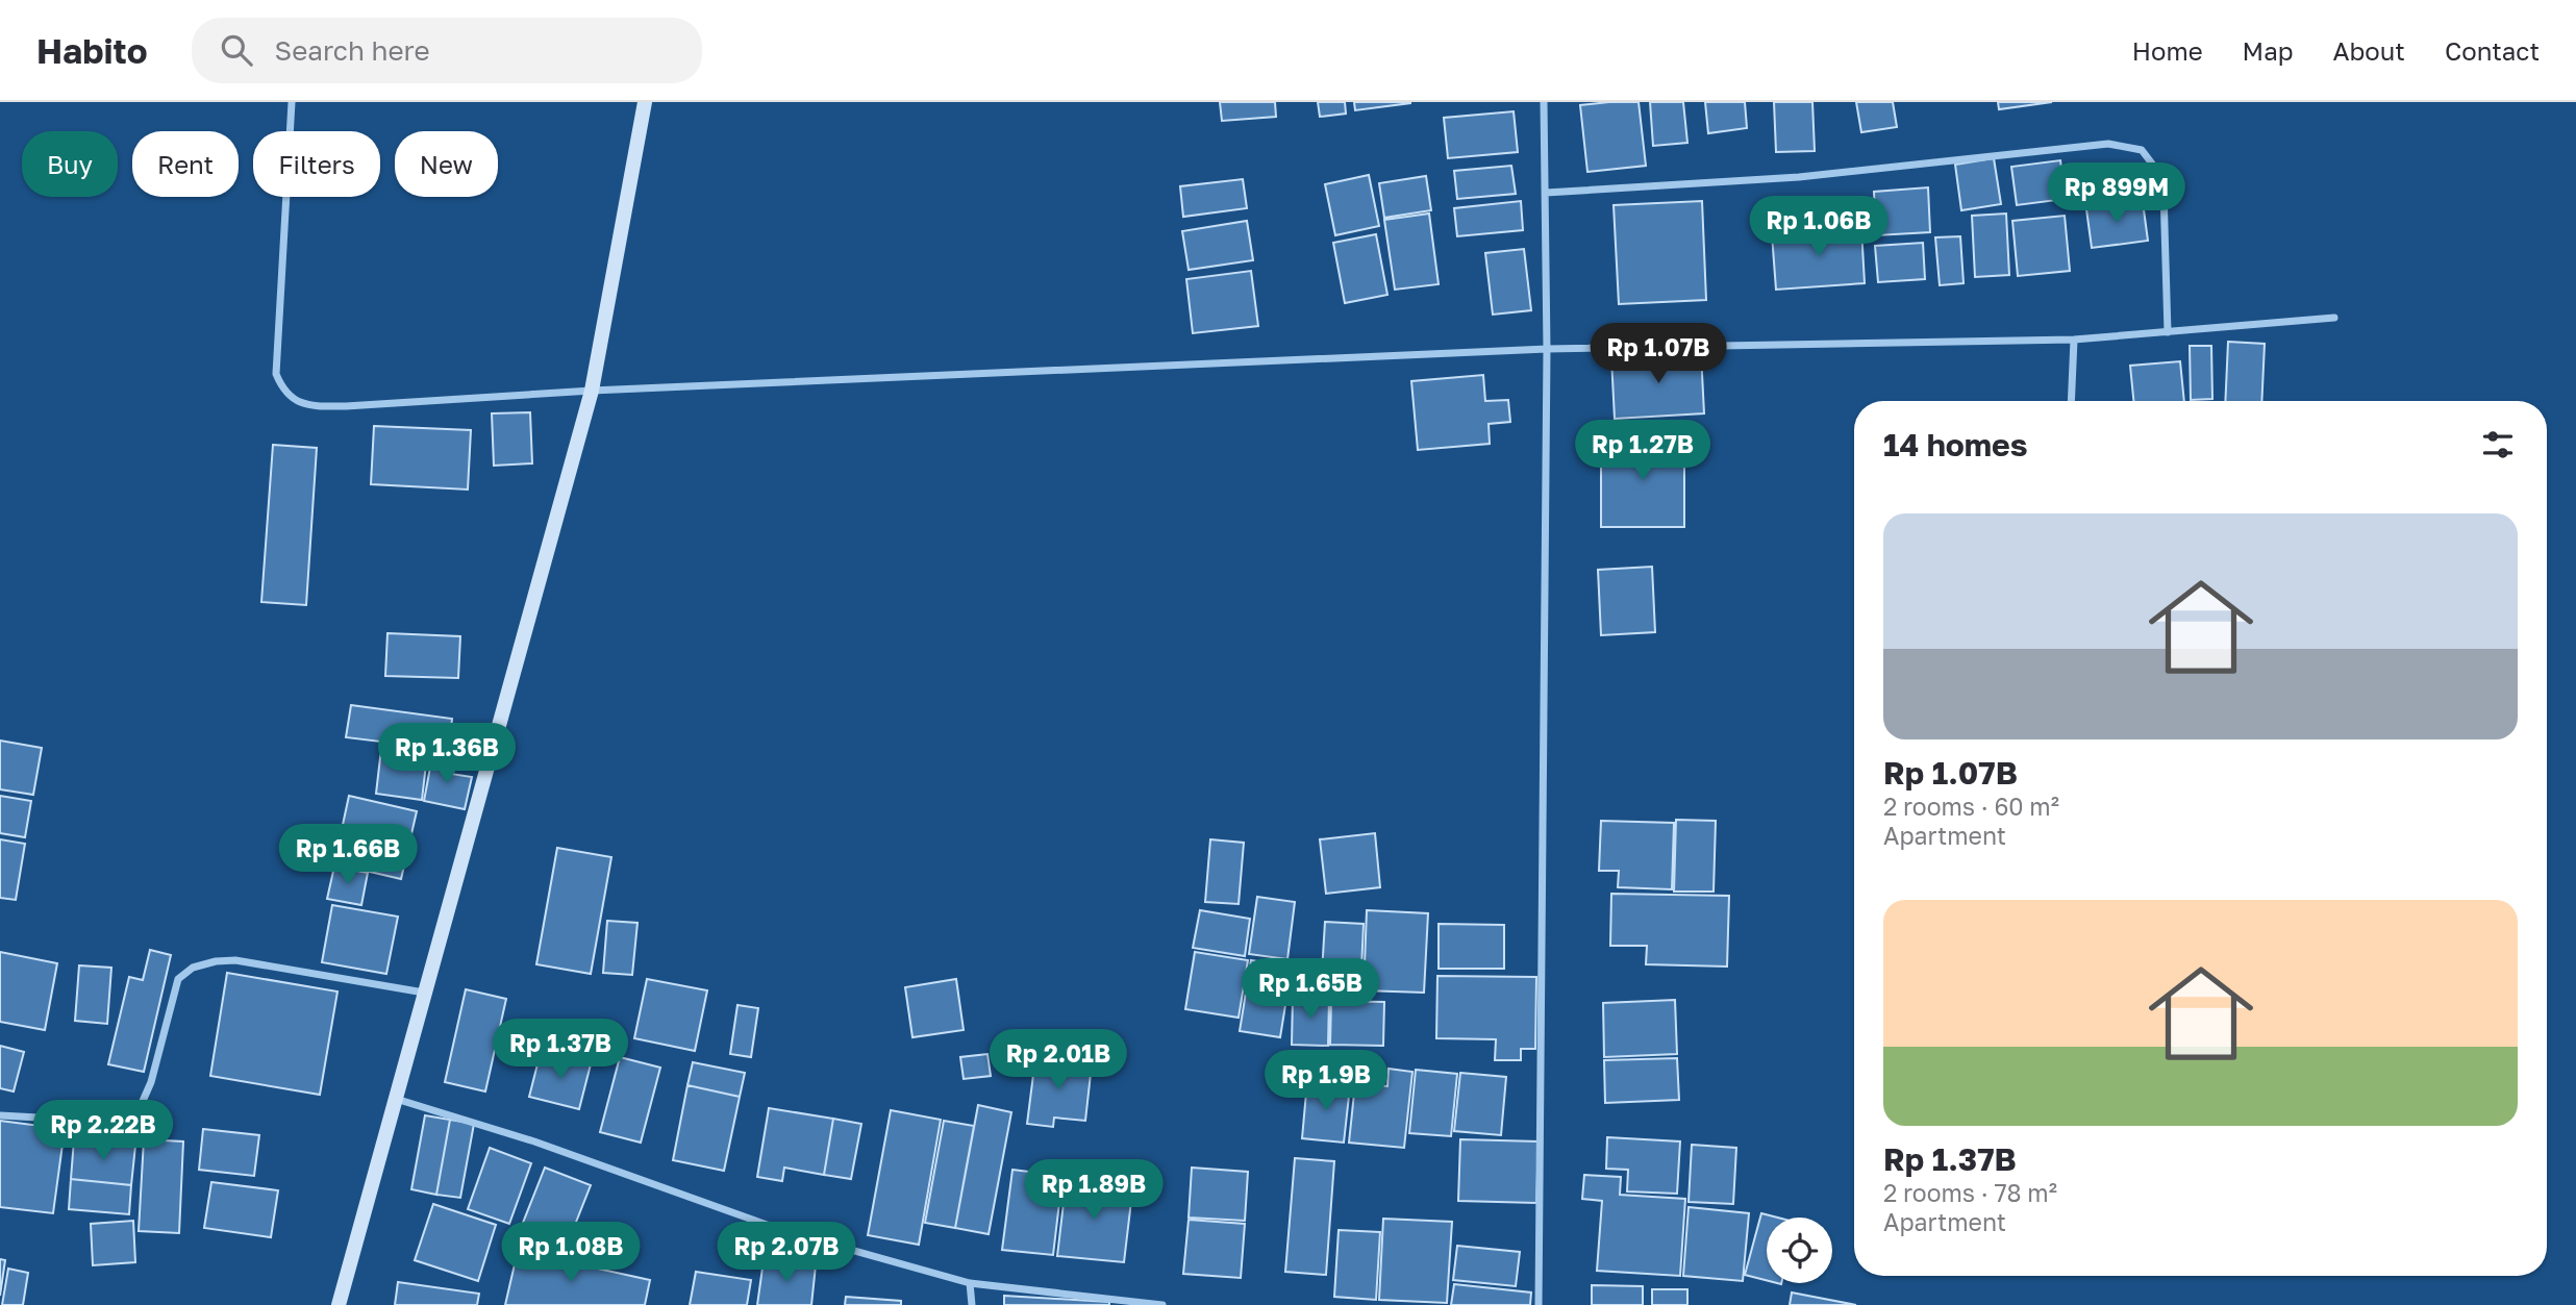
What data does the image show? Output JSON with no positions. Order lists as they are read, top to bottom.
{
  "page": {
    "header": "Habito",
    "search": "Search here",
    "nav": [
      "Home",
      "Map",
      "About",
      "Contact"
    ],
    "chip": [
      "Buy",
      "Rent",
      "Filters",
      "New"
    ],
    "price": [
      "Rp 899M",
      "Rp 1.06B",
      "Rp 1.07B",
      "Rp 1.27B",
      "Rp 1.36B",
      "Rp 1.66B",
      "Rp 1.65B",
      "Rp 1.37B",
      "Rp 2.01B",
      "Rp 1.9B",
      "Rp 2.22B",
      "Rp 1.89B",
      "Rp 1.08B",
      "Rp 2.07B"
    ],
    "heading": "14 homes",
    "list": [
      {
        "name": "Rp 1.07B",
        "note": "2 rooms · 60 m² · Apartment"
      },
      {
        "name": "Rp 1.37B",
        "note": "2 rooms · 78 m² · Apartment"
      }
    ]
  }
}
